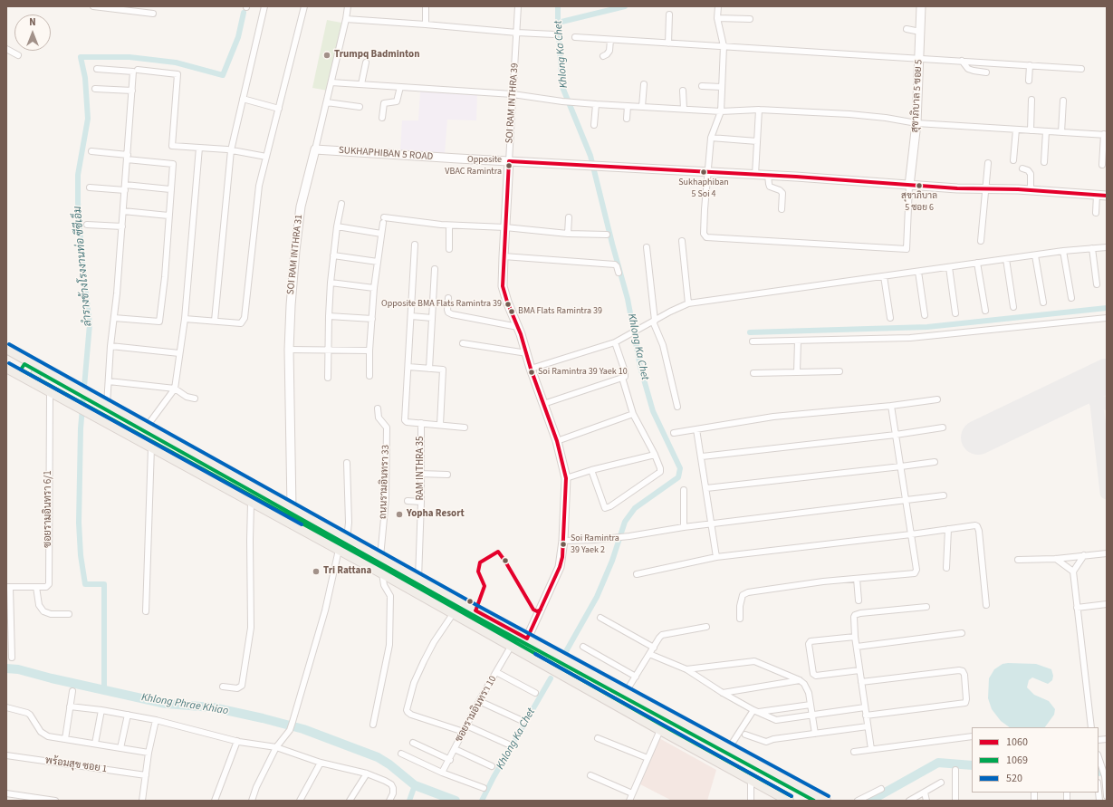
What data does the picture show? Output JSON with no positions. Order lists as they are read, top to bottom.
{
  "streets": {
    "street": [
      "สุขาภิบาล 5 ซอย 5",
      "SOI RAM INTHRA 39",
      "SUKHAPHIBAN 5 ROAD",
      "SOI RAM INTHRA 31",
      "RAM INTHRA 35",
      "ถนนรามอินทรา 33",
      "ซอยรามอินทรา 6/1",
      "ซอยรามอินทรา 10",
      "พร้อมสุข ซอย 1"
    ]
  },
  "crossings": [
    ["สุขาภิบาล 5 ซอย 5", "SUKHAPHIBAN 5 ROAD"],
    ["SOI RAM INTHRA 39", "SUKHAPHIBAN 5 ROAD"],
    ["SUKHAPHIBAN 5 ROAD", "SOI RAM INTHRA 31"]
  ],
  "water": ["Khlong Ka Chet", "ลำรางข้างโรงงานท่อ ซีซีเอ็ม", "Khlong Phrae Khiao"],
  "places": [
    "Trumpq Badminton",
    "Opposite VBAC Ramintra",
    "Sukhaphiban 5 Soi 4",
    "สุขาภิบาล 5 ซอย 6",
    "Opposite BMA Flats Ramintra 39",
    "BMA Flats Ramintra 39",
    "Soi Ramintra 39 Yaek 10",
    "Yopha Resort",
    "Soi Ramintra 39 Yaek 2",
    "Tri Rattana"
  ],
  "lines": ["transit line 1060", "transit line 520", "transit line 1069"],
  "legend": ["1060", "1069", "520"],
  "north": "top"
}
